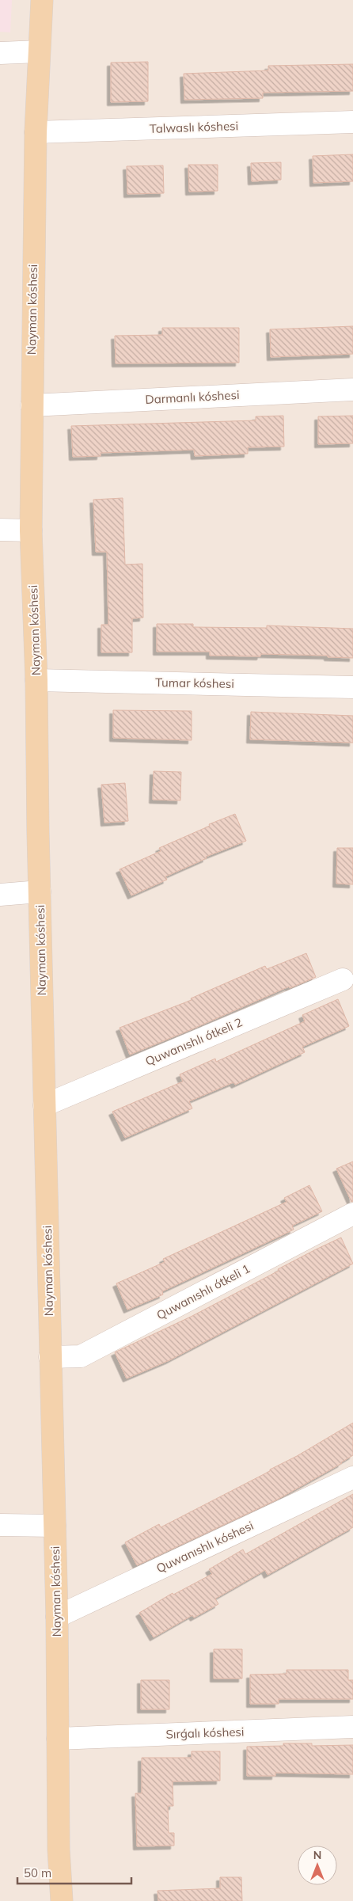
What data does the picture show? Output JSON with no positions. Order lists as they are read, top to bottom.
{
  "streets": {
    "main road": ["Nayman kóshesi"],
    "street": [
      "Talwaslı kóshesi",
      "Darmanlı kóshesi",
      "Tumar kóshesi",
      "Quwanıshlı ótkeli 2",
      "Quwanıshlı ótkeli 1",
      "Quwanıshlı kóshesi",
      "Sırǵalı kóshesi"
    ]
  },
  "crossings": [
    ["Talwaslı kóshesi", "Nayman kóshesi"],
    ["Nayman kóshesi", "Darmanlı kóshesi"],
    ["Nayman kóshesi", "Tumar kóshesi"],
    ["Nayman kóshesi", "Quwanıshlı ótkeli 2"],
    ["Nayman kóshesi", "Quwanıshlı ótkeli 1"],
    ["Nayman kóshesi", "Quwanıshlı kóshesi"],
    ["Nayman kóshesi", "Sırǵalı kóshesi"]
  ],
  "scale_bar": "50 m",
  "north": "top"
}
